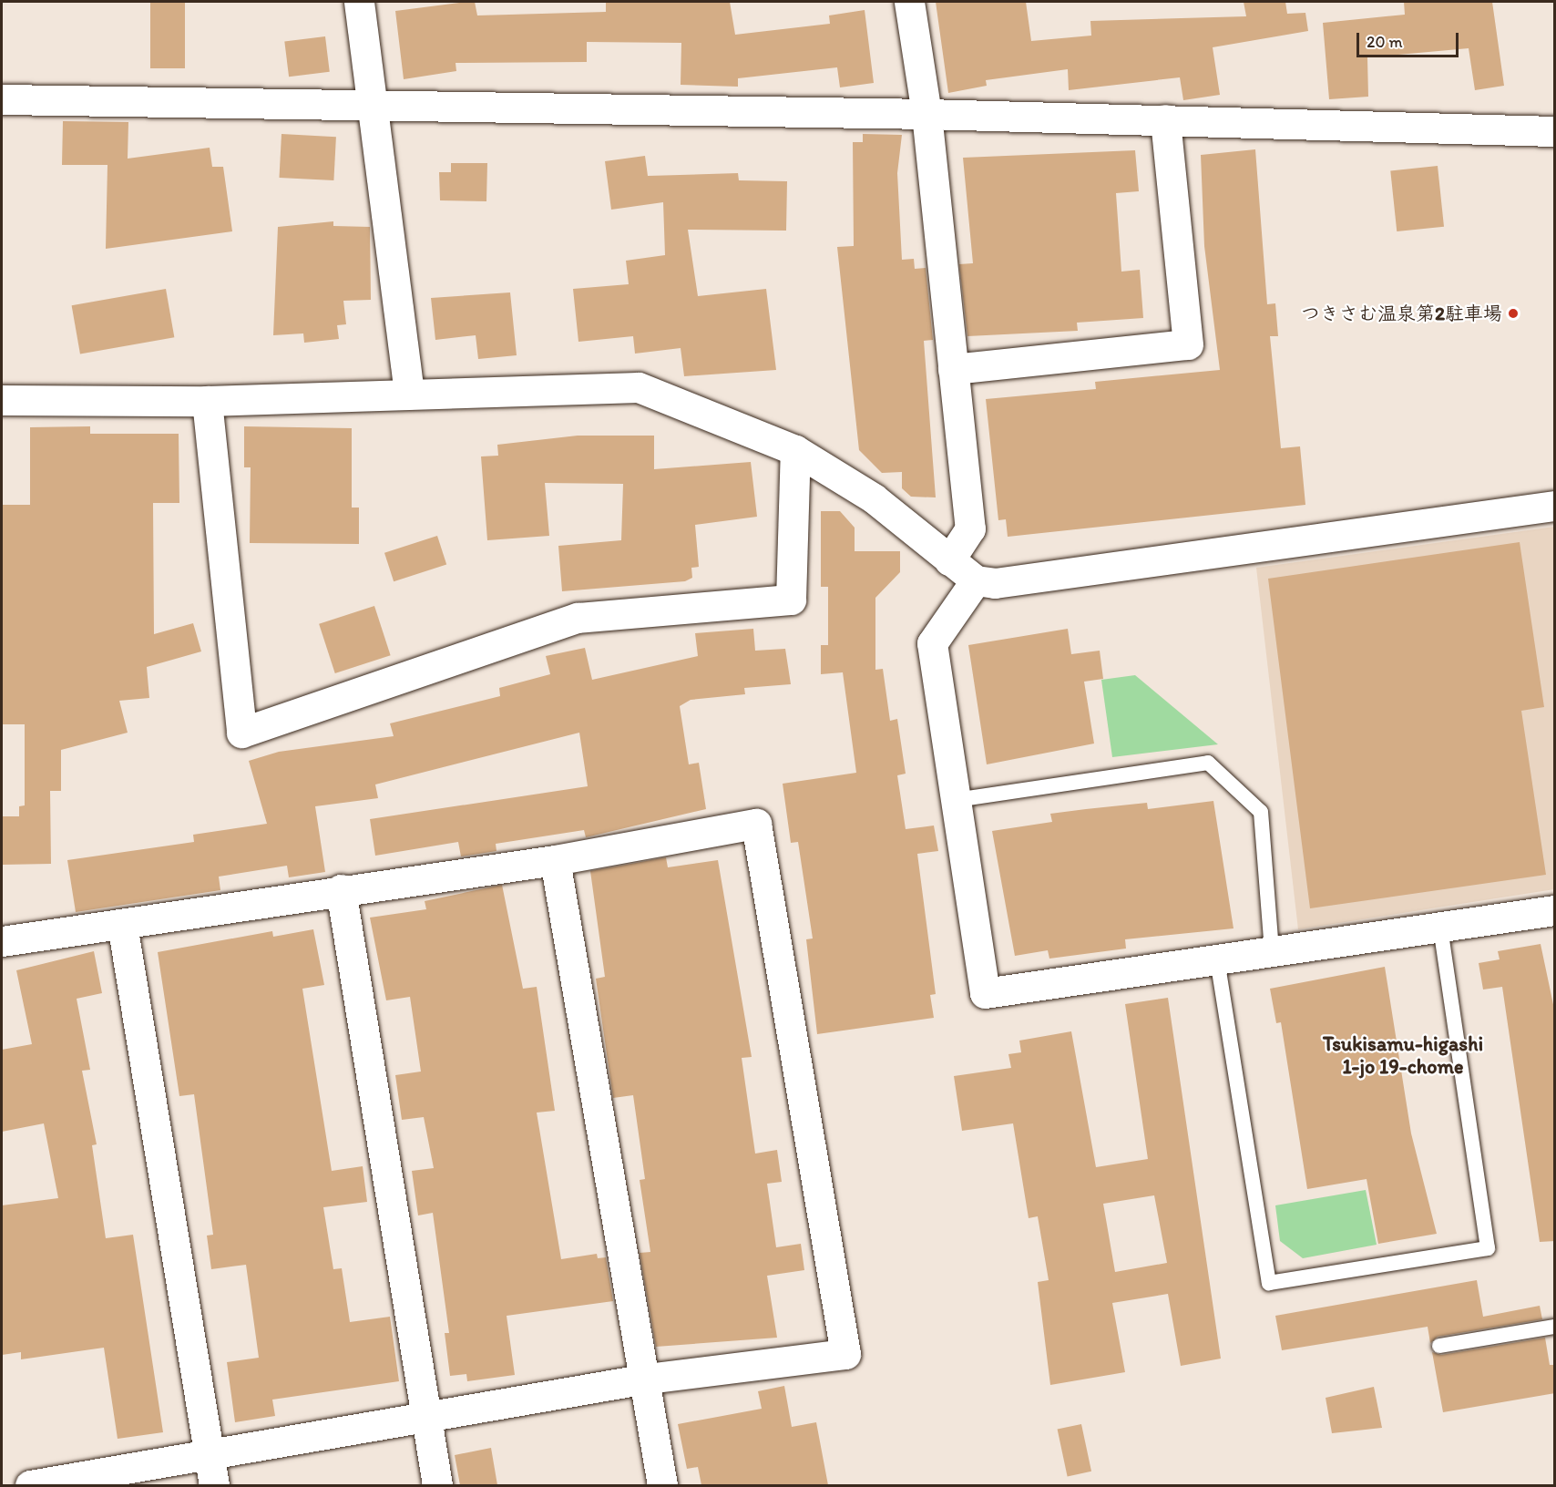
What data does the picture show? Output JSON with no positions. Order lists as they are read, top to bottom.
{
  "districts": ["Tsukisamu-higashi 1-jo 19-chome"],
  "places": ["つきさむ温泉第2駐車場"],
  "scale_bar": "20 m"
}
